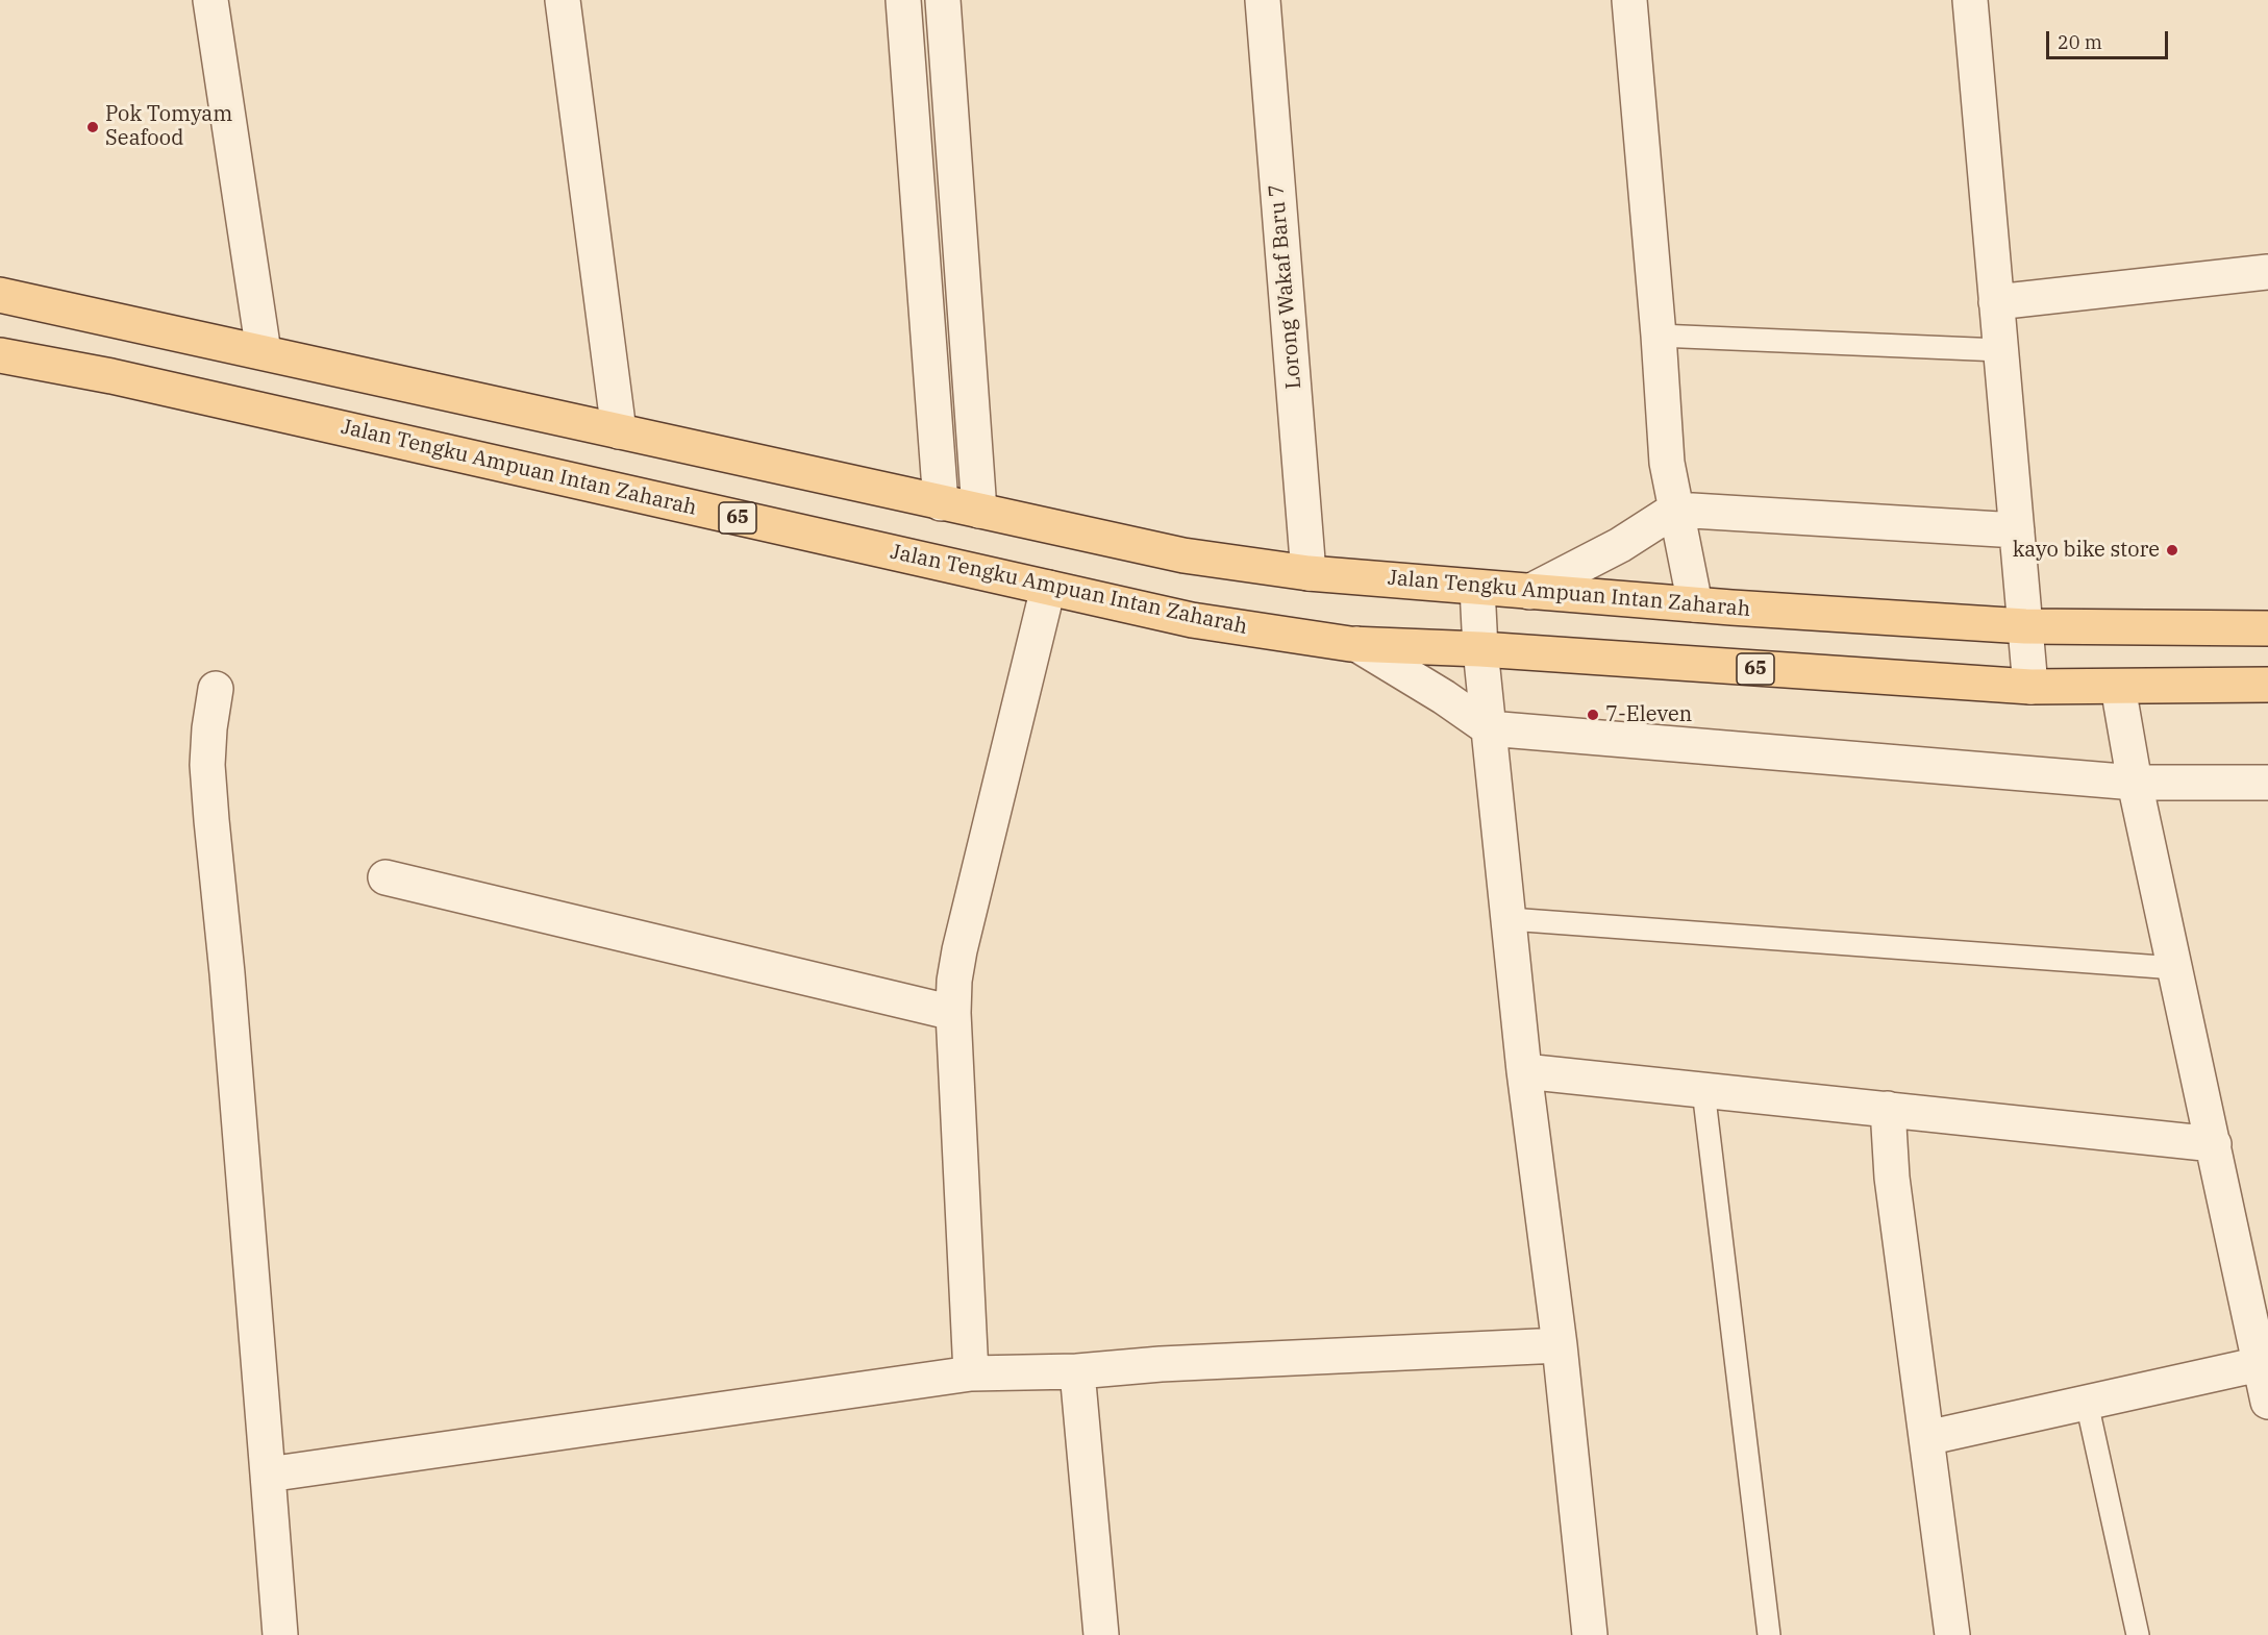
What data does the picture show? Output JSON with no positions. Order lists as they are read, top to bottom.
{
  "streets": {
    "main road": ["Jalan Tengku Ampuan Intan Zaharah", "65"],
    "street": ["Lorong Wakaf Baru 7"]
  },
  "crossings": [
    ["Lorong Wakaf Baru 7", "Jalan Tengku Ampuan Intan Zaharah"]
  ],
  "places": ["Pok Tomyam Seafood", "kayo bike store", "7-Eleven"],
  "scale_bar": "20 m"
}
